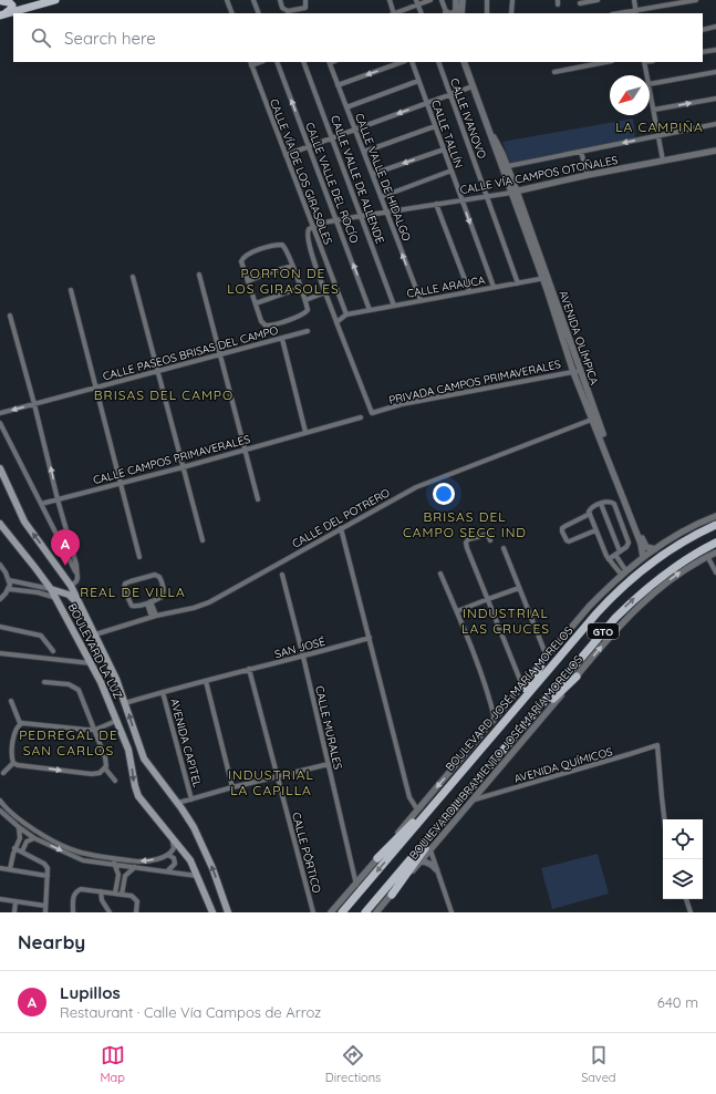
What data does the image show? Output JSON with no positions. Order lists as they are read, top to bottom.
{
  "streets": {
    "main road": ["GTO", "BOULEVARD LA LUZ", "BOULEVARD JOSÉ MARÍA MORELOS"],
    "street": [
      "CALLE IVANOVO",
      "CALLE TALLÍN",
      "CALLE VÍA DE LOS GIRASOLES",
      "CALLE VÍA CAMPOS OTOÑALES",
      "CALLE VALLE DE HIDALGO",
      "CALLE VALLE DE ALLENDE",
      "CALLE VALLE DEL ROCÍO",
      "CALLE ARAUCA",
      "AVENIDA OLÍMPICA",
      "CALLE PASEOS BRISAS DEL CAMPO",
      "PRIVADA CAMPOS PRIMAVERALES",
      "CALLE CAMPOS PRIMAVERALES",
      "CALLE DEL POTRERO",
      "SAN JOSÉ",
      "CALLE MURALES",
      "AVENIDA CAPITEL",
      "BOULEVARD LIBRAMIENTO JOSÉ MARÍA MORELOS",
      "AVENIDA QUÍMICOS",
      "CALLE PÓRTICO"
    ]
  },
  "crossings": [
    ["CALLE IVANOVO", "CALLE VÍA CAMPOS OTOÑALES"],
    ["CALLE IVANOVO", "CALLE ARAUCA"],
    ["CALLE TALLÍN", "CALLE VÍA CAMPOS OTOÑALES"],
    ["CALLE TALLÍN", "CALLE ARAUCA"],
    ["CALLE VÍA DE LOS GIRASOLES", "CALLE VÍA CAMPOS OTOÑALES"],
    ["CALLE VÍA DE LOS GIRASOLES", "CALLE ARAUCA"],
    ["CALLE VÍA CAMPOS OTOÑALES", "CALLE VALLE DE HIDALGO"],
    ["CALLE VÍA CAMPOS OTOÑALES", "CALLE VALLE DE ALLENDE"],
    ["CALLE VÍA CAMPOS OTOÑALES", "CALLE VALLE DEL ROCÍO"],
    ["CALLE VÍA CAMPOS OTOÑALES", "AVENIDA OLÍMPICA"],
    ["CALLE VALLE DE HIDALGO", "CALLE ARAUCA"],
    ["CALLE VALLE DE ALLENDE", "CALLE ARAUCA"],
    ["CALLE VALLE DEL ROCÍO", "CALLE ARAUCA"],
    ["CALLE ARAUCA", "AVENIDA OLÍMPICA"],
    ["AVENIDA OLÍMPICA", "PRIVADA CAMPOS PRIMAVERALES"],
    ["AVENIDA OLÍMPICA", "CALLE DEL POTRERO"],
    ["CALLE DEL POTRERO", "BOULEVARD LA LUZ"],
    ["SAN JOSÉ", "BOULEVARD LA LUZ"],
    ["SAN JOSÉ", "CALLE MURALES"],
    ["SAN JOSÉ", "AVENIDA CAPITEL"],
    ["SAN JOSÉ", "CALLE PÓRTICO"],
    ["BOULEVARD LIBRAMIENTO JOSÉ MARÍA MORELOS", "AVENIDA QUÍMICOS"]
  ],
  "one_way": ["CALLE VALLE DE HIDALGO"],
  "districts": [
    "LA CAMPIÑA",
    "PORTON DE LOS GIRASOLES",
    "BRISAS DEL CAMPO",
    "BRISAS DEL CAMPO SECC IND",
    "REAL DE VILLA",
    "INDUSTRIAL LAS CRUCES",
    "PEDREGAL DE SAN CARLOS",
    "INDUSTRIAL LA CAPILLA"
  ],
  "north": "bottom left",
  "page": {
    "search": "Search here",
    "pins": "A",
    "heading": "Nearby",
    "list": [
      {
        "mark": "A",
        "name": "Lupillos",
        "note": "Restaurant · Calle Vía Campos de Arroz",
        "value": "640 m"
      }
    ],
    "nav": ["Map", "Directions", "Saved"]
  }
}
